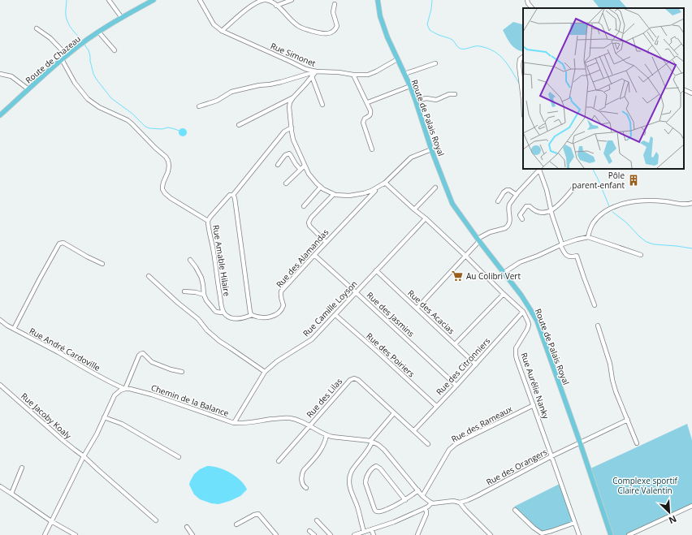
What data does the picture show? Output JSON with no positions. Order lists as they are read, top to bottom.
{
  "streets": {
    "main road": ["Route de Chazeau", "Route de Palais Royal"],
    "street": [
      "Rue Simonet",
      "Rue des Alamandas",
      "Rue Amable Hilaire",
      "Rue Camille Loyson",
      "Rue des Acacias",
      "Rue des Jasmins",
      "Rue André Cardoville",
      "Rue des Poiriers",
      "Rue des Citronniers",
      "Rue Aurélie Nanky",
      "Rue des Lilas",
      "Chemin de la Balance",
      "Rue Jacoby Koaly",
      "Rue des Rameaux",
      "Rue des Orangers"
    ]
  },
  "crossings": [
    ["Rue Simonet", "Route de Palais Royal"],
    ["Route de Palais Royal", "Rue des Alamandas"],
    ["Route de Palais Royal", "Rue des Orangers"],
    ["Rue des Alamandas", "Rue des Jasmins"],
    ["Rue des Alamandas", "Rue Aurélie Nanky"],
    ["Rue Camille Loyson", "Rue des Acacias"],
    ["Rue Camille Loyson", "Rue des Jasmins"],
    ["Rue Camille Loyson", "Rue des Poiriers"],
    ["Rue Camille Loyson", "Rue Aurélie Nanky"],
    ["Rue Camille Loyson", "Chemin de la Balance"],
    ["Rue des Acacias", "Rue des Citronniers"],
    ["Rue des Jasmins", "Rue des Citronniers"],
    ["Rue André Cardoville", "Chemin de la Balance"],
    ["Rue des Poiriers", "Rue des Citronniers"],
    ["Rue des Citronniers", "Rue Aurélie Nanky"],
    ["Rue Aurélie Nanky", "Rue des Rameaux"],
    ["Rue Aurélie Nanky", "Rue des Orangers"],
    ["Rue des Lilas", "Chemin de la Balance"],
    ["Chemin de la Balance", "Rue des Rameaux"]
  ],
  "parks": ["Complexe sportif Claire Valentin"],
  "places": {
    "building": ["Pôle parent-enfant"],
    "supermarket": ["Au Colibri Vert"]
  },
  "north": "bottom right"
}
